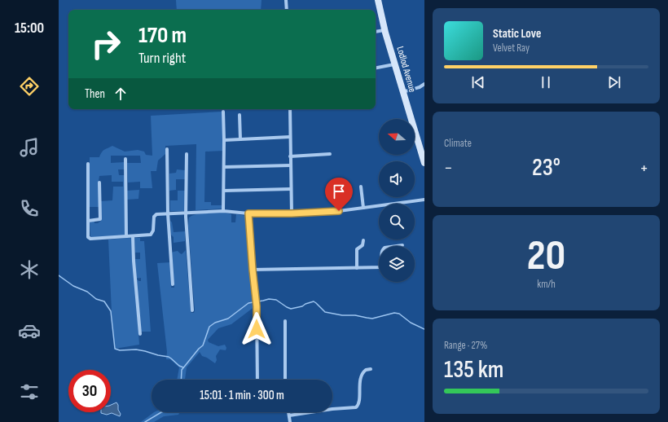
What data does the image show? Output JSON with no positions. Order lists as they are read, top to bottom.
{
  "streets": {
    "main road": ["Lodlod Avenue"]
  },
  "north": "left",
  "page": {
    "tabs": "15:00",
    "turn": ["170 m", "Turn right"],
    "song": ["Static Love", "Velvet Ray"],
    "then": "Then",
    "tile": [
      "Climate",
      ["20", "km/h"],
      ["Range · 27%", "135 km"]
    ],
    "heat": ["−", "23°", "+"],
    "limit": "30",
    "trip": "15:01 · 1 min · 300 m"
  }
}
